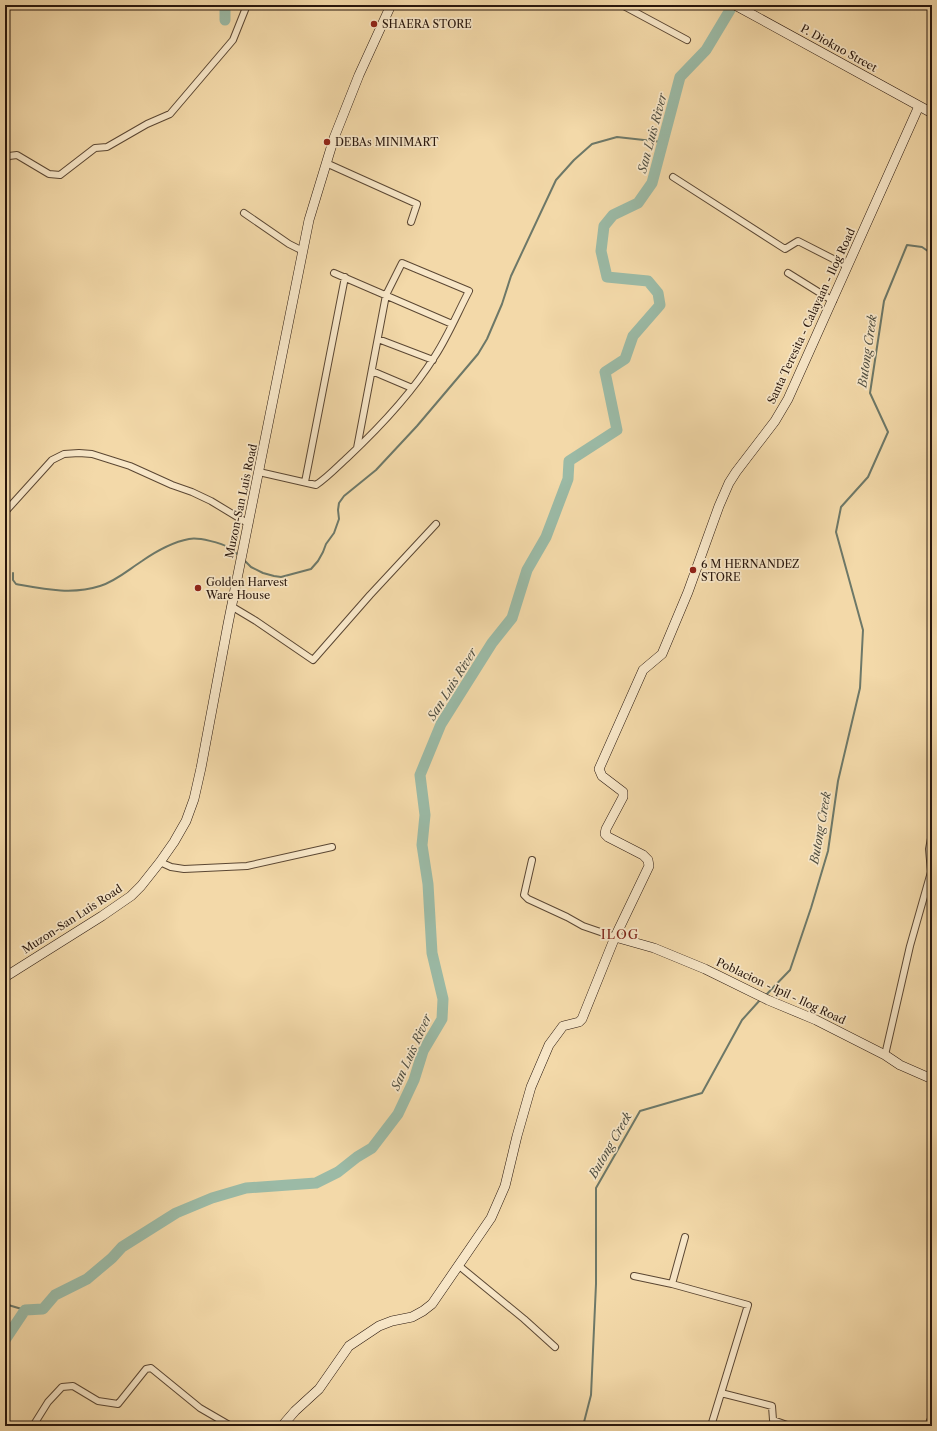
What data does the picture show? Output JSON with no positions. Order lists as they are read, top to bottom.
{
  "streets": {
    "street": [
      "P. Diokno Street",
      "Santa Teresita - Calayaan - Ilog Road",
      "Muzon-San Luis Road",
      "Poblacion - Ipil - Ilog Road"
    ]
  },
  "crossings": [
    ["P. Diokno Street", "Santa Teresita - Calayaan - Ilog Road"],
    ["Santa Teresita - Calayaan - Ilog Road", "Poblacion - Ipil - Ilog Road"]
  ],
  "districts": ["ILOG"],
  "water": ["San Luis River", "Butong Creek"],
  "places": [
    "SHAERA STORE",
    "DEBAs MINIMART",
    "6 M HERNANDEZ STORE",
    "Golden Harvest Ware House"
  ]
}
